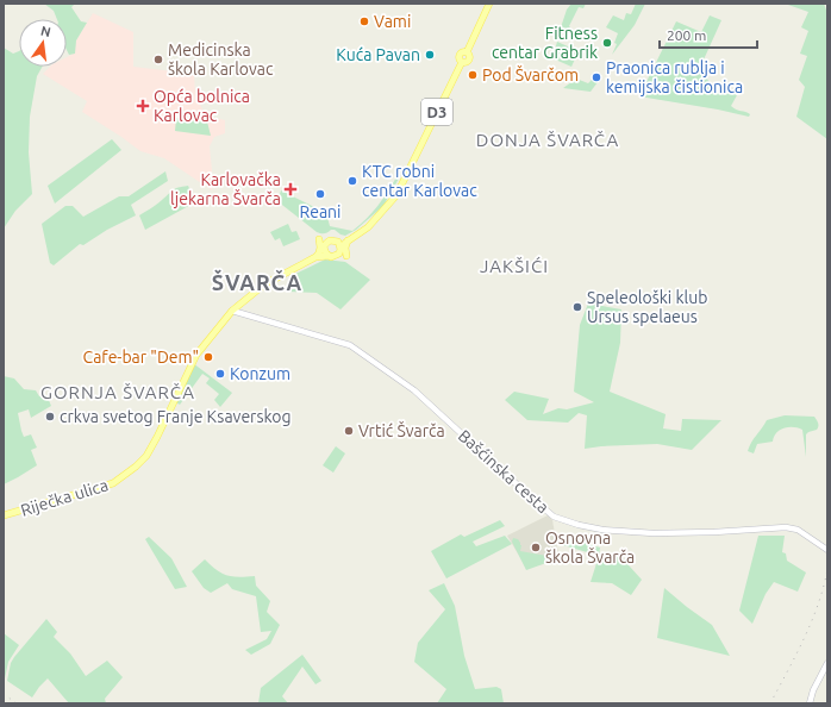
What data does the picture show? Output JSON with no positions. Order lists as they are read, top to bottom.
{
  "streets": {
    "main road": ["D3", "Riječka ulica"],
    "street": ["Bašćinska cesta"]
  },
  "crossings": [
    ["D3", "Bašćinska cesta"],
    ["D3", "Riječka ulica"],
    ["Bašćinska cesta", "Riječka ulica"]
  ],
  "districts": [
    "DONJA ŠVARČA",
    "JAKŠIĆI",
    "ŠVARČA",
    "GORNJA ŠVARČA"
  ],
  "places": {
    "other": [
      "Vami",
      "Fitness centar Grabrik",
      "Kuća Pavan",
      "Medicinska škola Karlovac",
      "Pod Švarčom",
      "Praonica rublja i kemijska čistionica",
      "KTC robni centar Karlovac",
      "Reani",
      "Speleološki klub Ursus spelaeus",
      "Cafe-bar \"Dem\"",
      "Konzum",
      "crkva svetog Franje Ksaverskog",
      "Vrtić Švarča",
      "Osnovna škola Švarča"
    ],
    "health": ["Opća bolnica Karlovac", "Karlovačka ljekarna Švarča"]
  },
  "scale_bar": "200 m",
  "north": "top"
}
